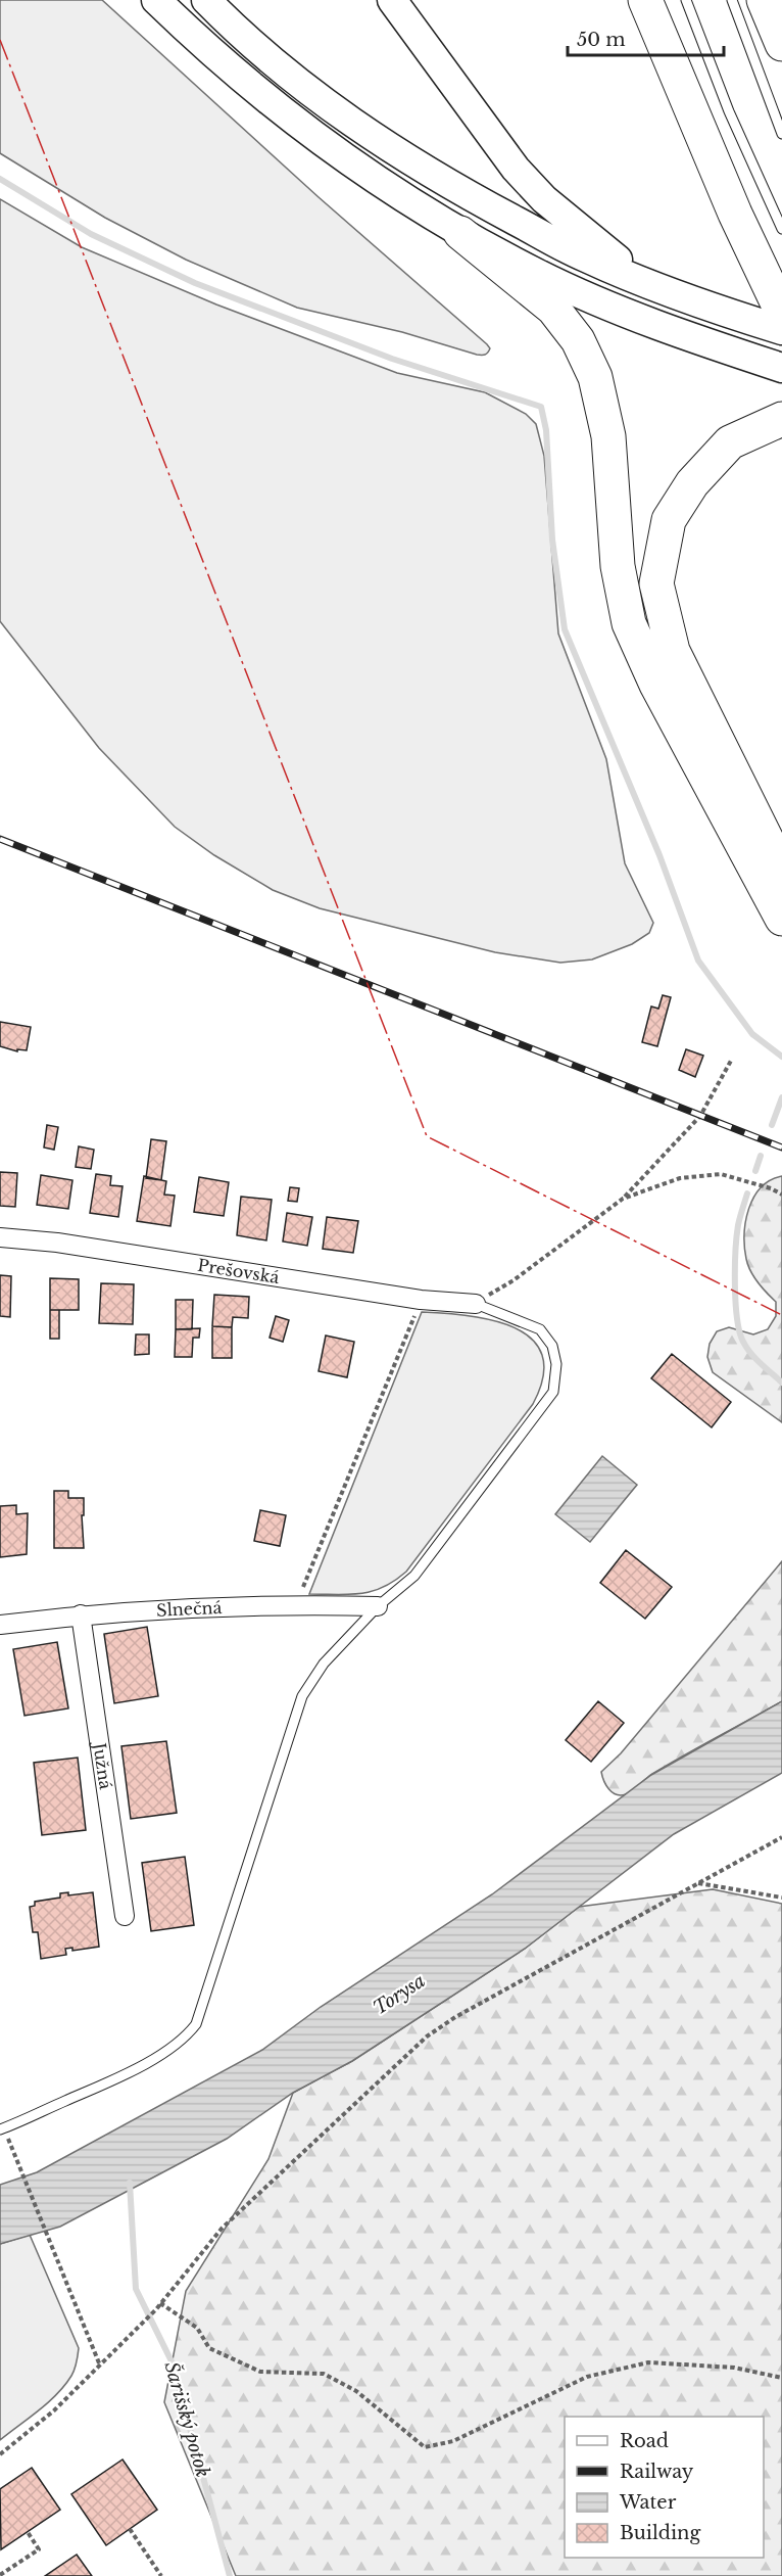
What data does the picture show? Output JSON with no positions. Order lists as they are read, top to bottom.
{
  "streets": {
    "street": ["Prešovská", "Slnečná", "Južná"]
  },
  "crossings": [
    ["Slnečná", "Južná"]
  ],
  "water": ["Torysa", "Šarišský potok"],
  "legend": [
    "Road",
    "Railway",
    "Water",
    "Building"
  ],
  "scale_bar": "50 m"
}
